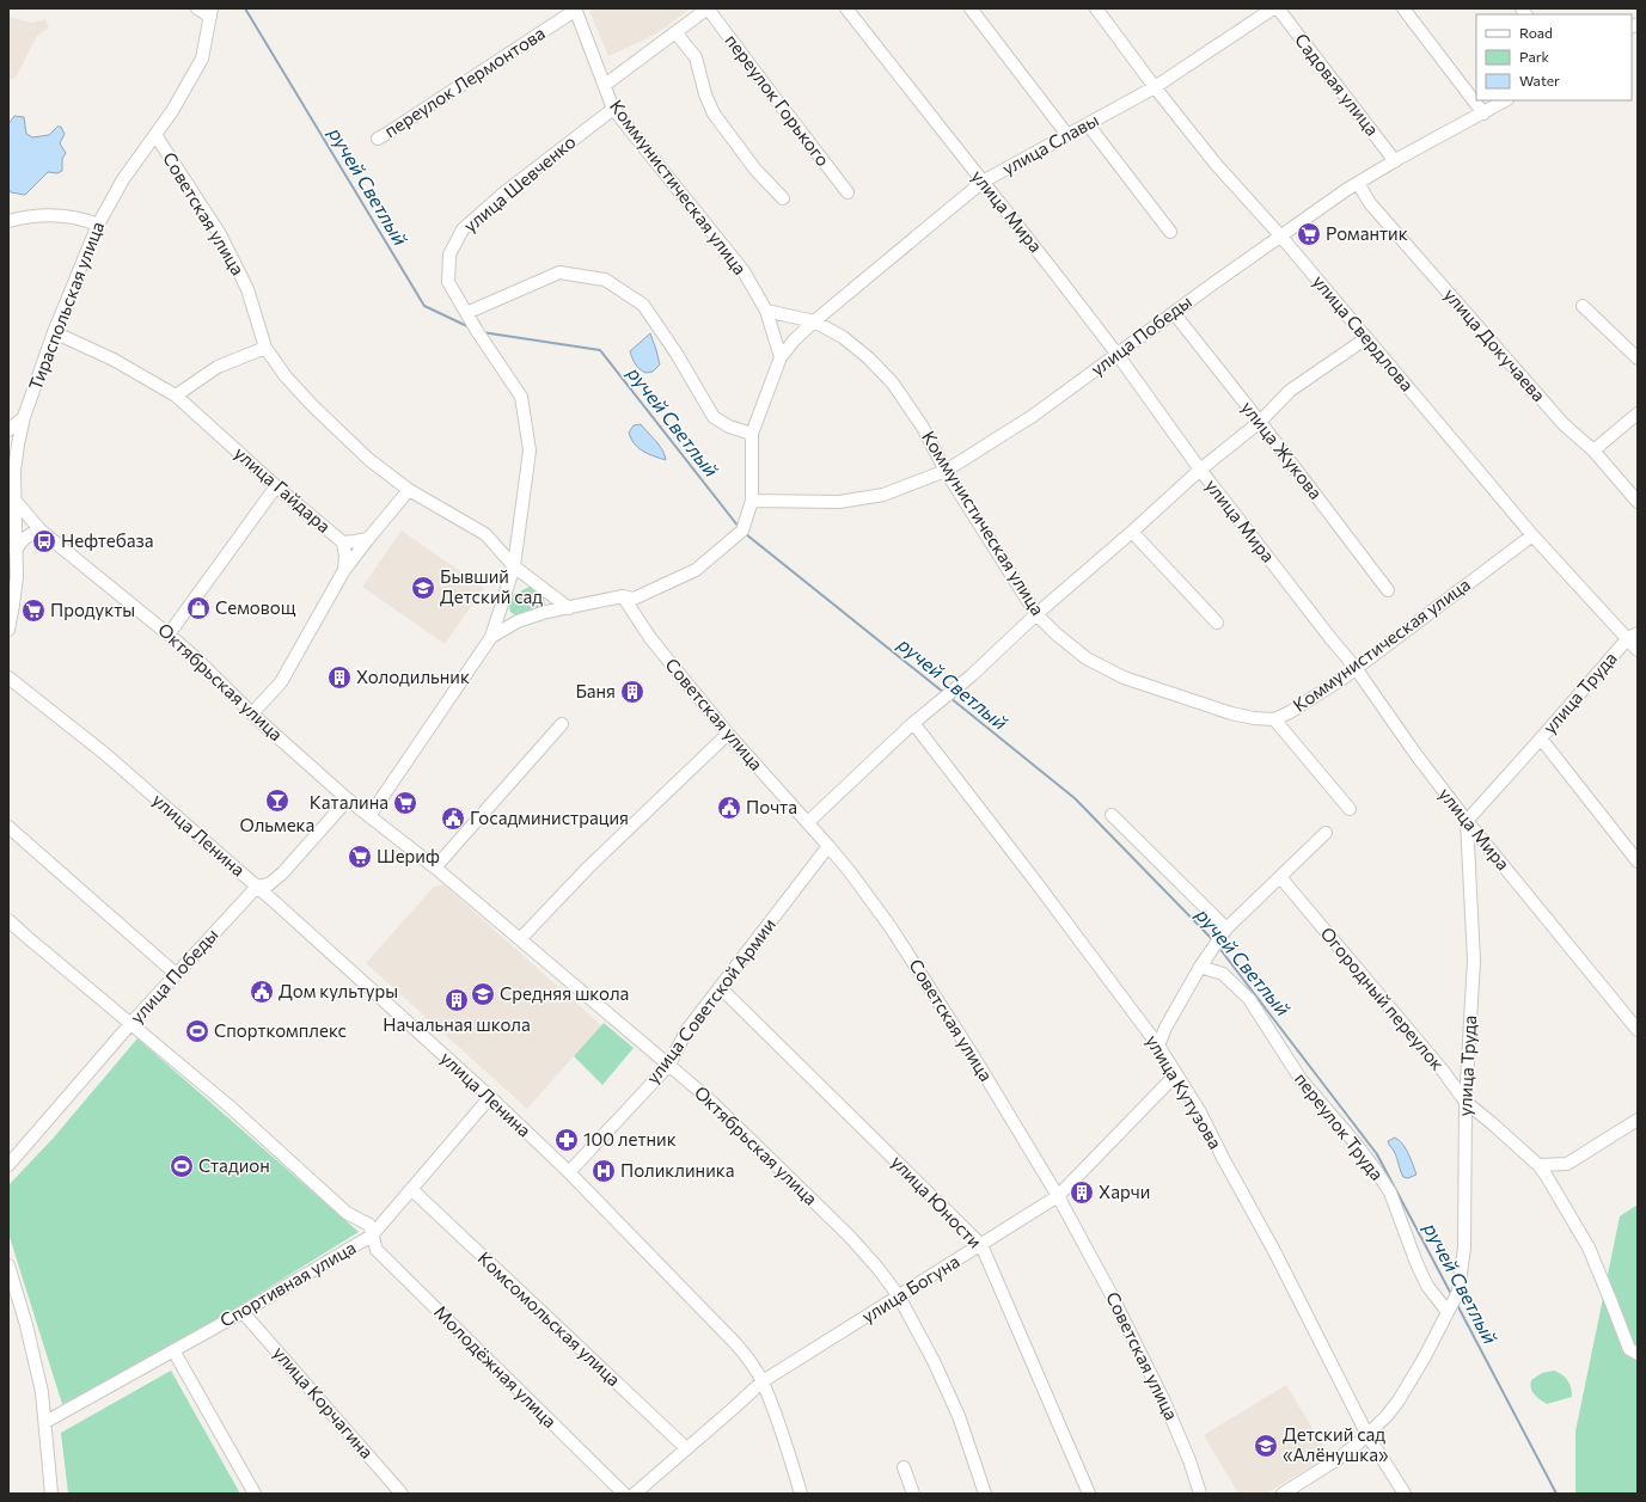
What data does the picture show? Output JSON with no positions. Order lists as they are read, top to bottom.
{
  "streets": {
    "street": [
      "переулок Лермонтова",
      "Садовая улица",
      "переулок Горького",
      "улица Славы",
      "улица Шевченко",
      "Коммунистическая улица",
      "улица Мира",
      "Советская улица",
      "Тираспольская улица",
      "улица Свердлова",
      "улица Победы",
      "улица Докучаева",
      "улица Жукова",
      "улица Гайдара",
      "Октябрьская улица",
      "улица Труда",
      "улица Ленина",
      "Огородный переулок",
      "улица Советской Армии",
      "улица Кутузова",
      "переулок Труда",
      "улица Юности",
      "Спортивная улица",
      "улица Богуна",
      "Комсомольская улица",
      "Молодёжная улица",
      "улица Корчагина"
    ]
  },
  "crossings": [
    ["переулок Лермонтова", "Коммунистическая улица"],
    ["Садовая улица", "улица Победы"],
    ["улица Славы", "Коммунистическая улица"],
    ["улица Славы", "улица Мира"],
    ["улица Славы", "улица Свердлова"],
    ["улица Шевченко", "Коммунистическая улица"],
    ["улица Шевченко", "Советская улица"],
    ["Коммунистическая улица", "улица Мира"],
    ["Коммунистическая улица", "улица Свердлова"],
    ["Коммунистическая улица", "улица Победы"],
    ["улица Мира", "улица Победы"],
    ["улица Мира", "улица Труда"],
    ["Советская улица", "Тираспольская улица"],
    ["Советская улица", "улица Советской Армии"],
    ["Советская улица", "улица Богуна"],
    ["Тираспольская улица", "улица Гайдара"],
    ["Тираспольская улица", "Октябрьская улица"],
    ["улица Свердлова", "улица Победы"],
    ["улица Свердлова", "улица Труда"],
    ["улица Победы", "улица Докучаева"],
    ["улица Победы", "улица Жукова"],
    ["улица Победы", "Октябрьская улица"],
    ["улица Победы", "улица Ленина"],
    ["улица Победы", "Молодёжная улица"],
    ["Октябрьская улица", "улица Советской Армии"],
    ["Октябрьская улица", "улица Богуна"],
    ["улица Труда", "Огородный переулок"],
    ["улица Труда", "улица Кутузова"],
    ["улица Труда", "переулок Труда"],
    ["улица Ленина", "улица Советской Армии"],
    ["улица Ленина", "Спортивная улица"],
    ["улица Ленина", "улица Богуна"],
    ["улица Советской Армии", "улица Юности"],
    ["улица Кутузова", "улица Богуна"],
    ["улица Юности", "улица Богуна"],
    ["Спортивная улица", "Комсомольская улица"],
    ["Спортивная улица", "Молодёжная улица"],
    ["Спортивная улица", "улица Корчагина"],
    ["улица Богуна", "Комсомольская улица"]
  ],
  "water": ["ручей Светлый"],
  "places": {
    "supermarket": [
      "Романтик",
      "Продукты",
      "Каталина",
      "Шериф"
    ],
    "bus stop": ["Нефтебаза"],
    "school or university": ["Бывший Детский сад", "Средняя школа", "Детский сад «Алёнушка»"],
    "shop": ["Семовощ"],
    "building": [
      "Холодильник",
      "Баня",
      "Начальная школа",
      "Харчи"
    ],
    "bar": ["Ольмека"],
    "public building": ["Почта", "Госадминистрация", "Дом культуры"],
    "sports": ["Спорткомплекс", "Стадион"],
    "pharmacy": ["100 летник"],
    "hospital": ["Поликлиника"]
  },
  "legend": ["Road", "Park", "Water"]
}
